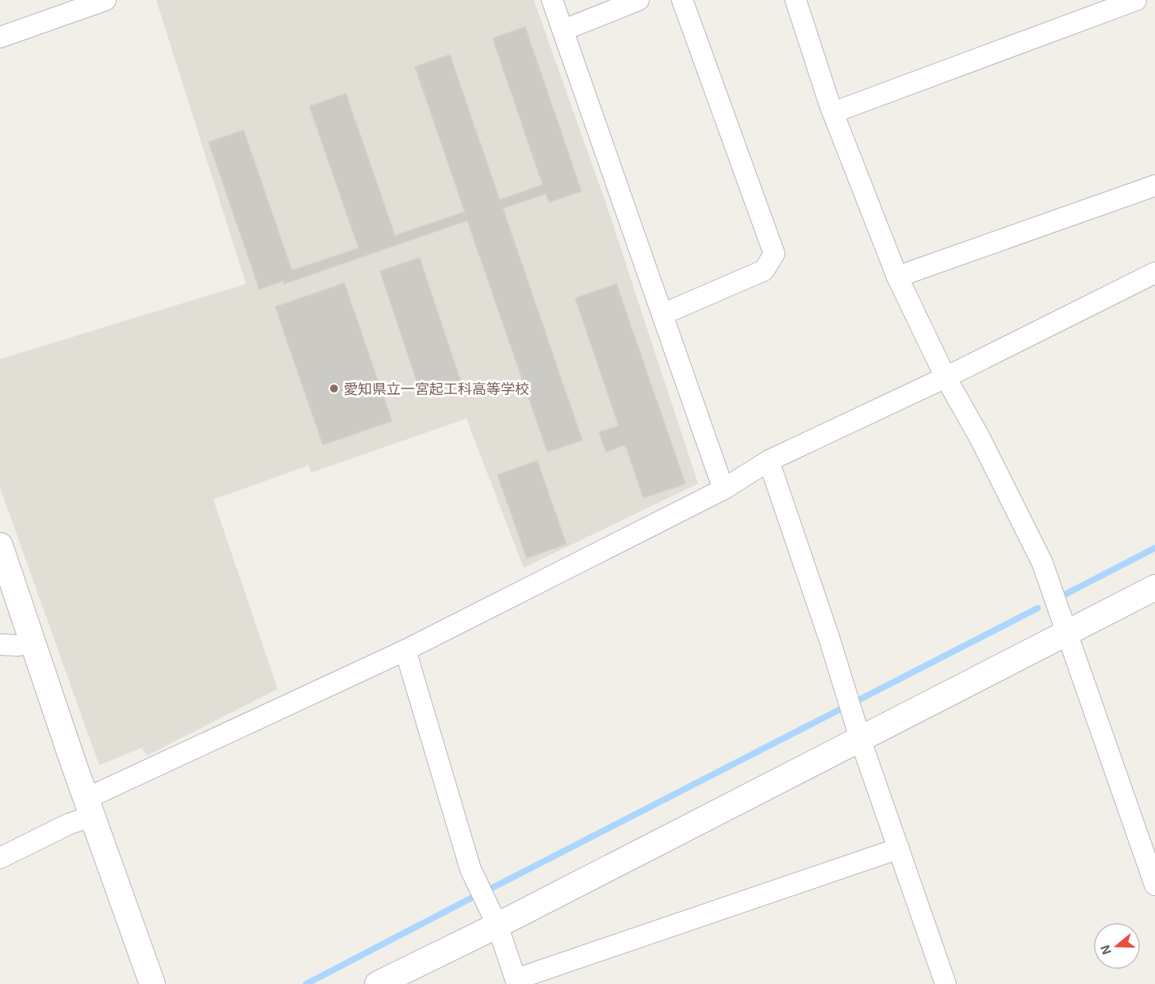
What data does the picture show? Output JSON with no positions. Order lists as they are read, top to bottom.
{
  "places": ["愛知県立一宮起工科高等学校"],
  "north": "left"
}
